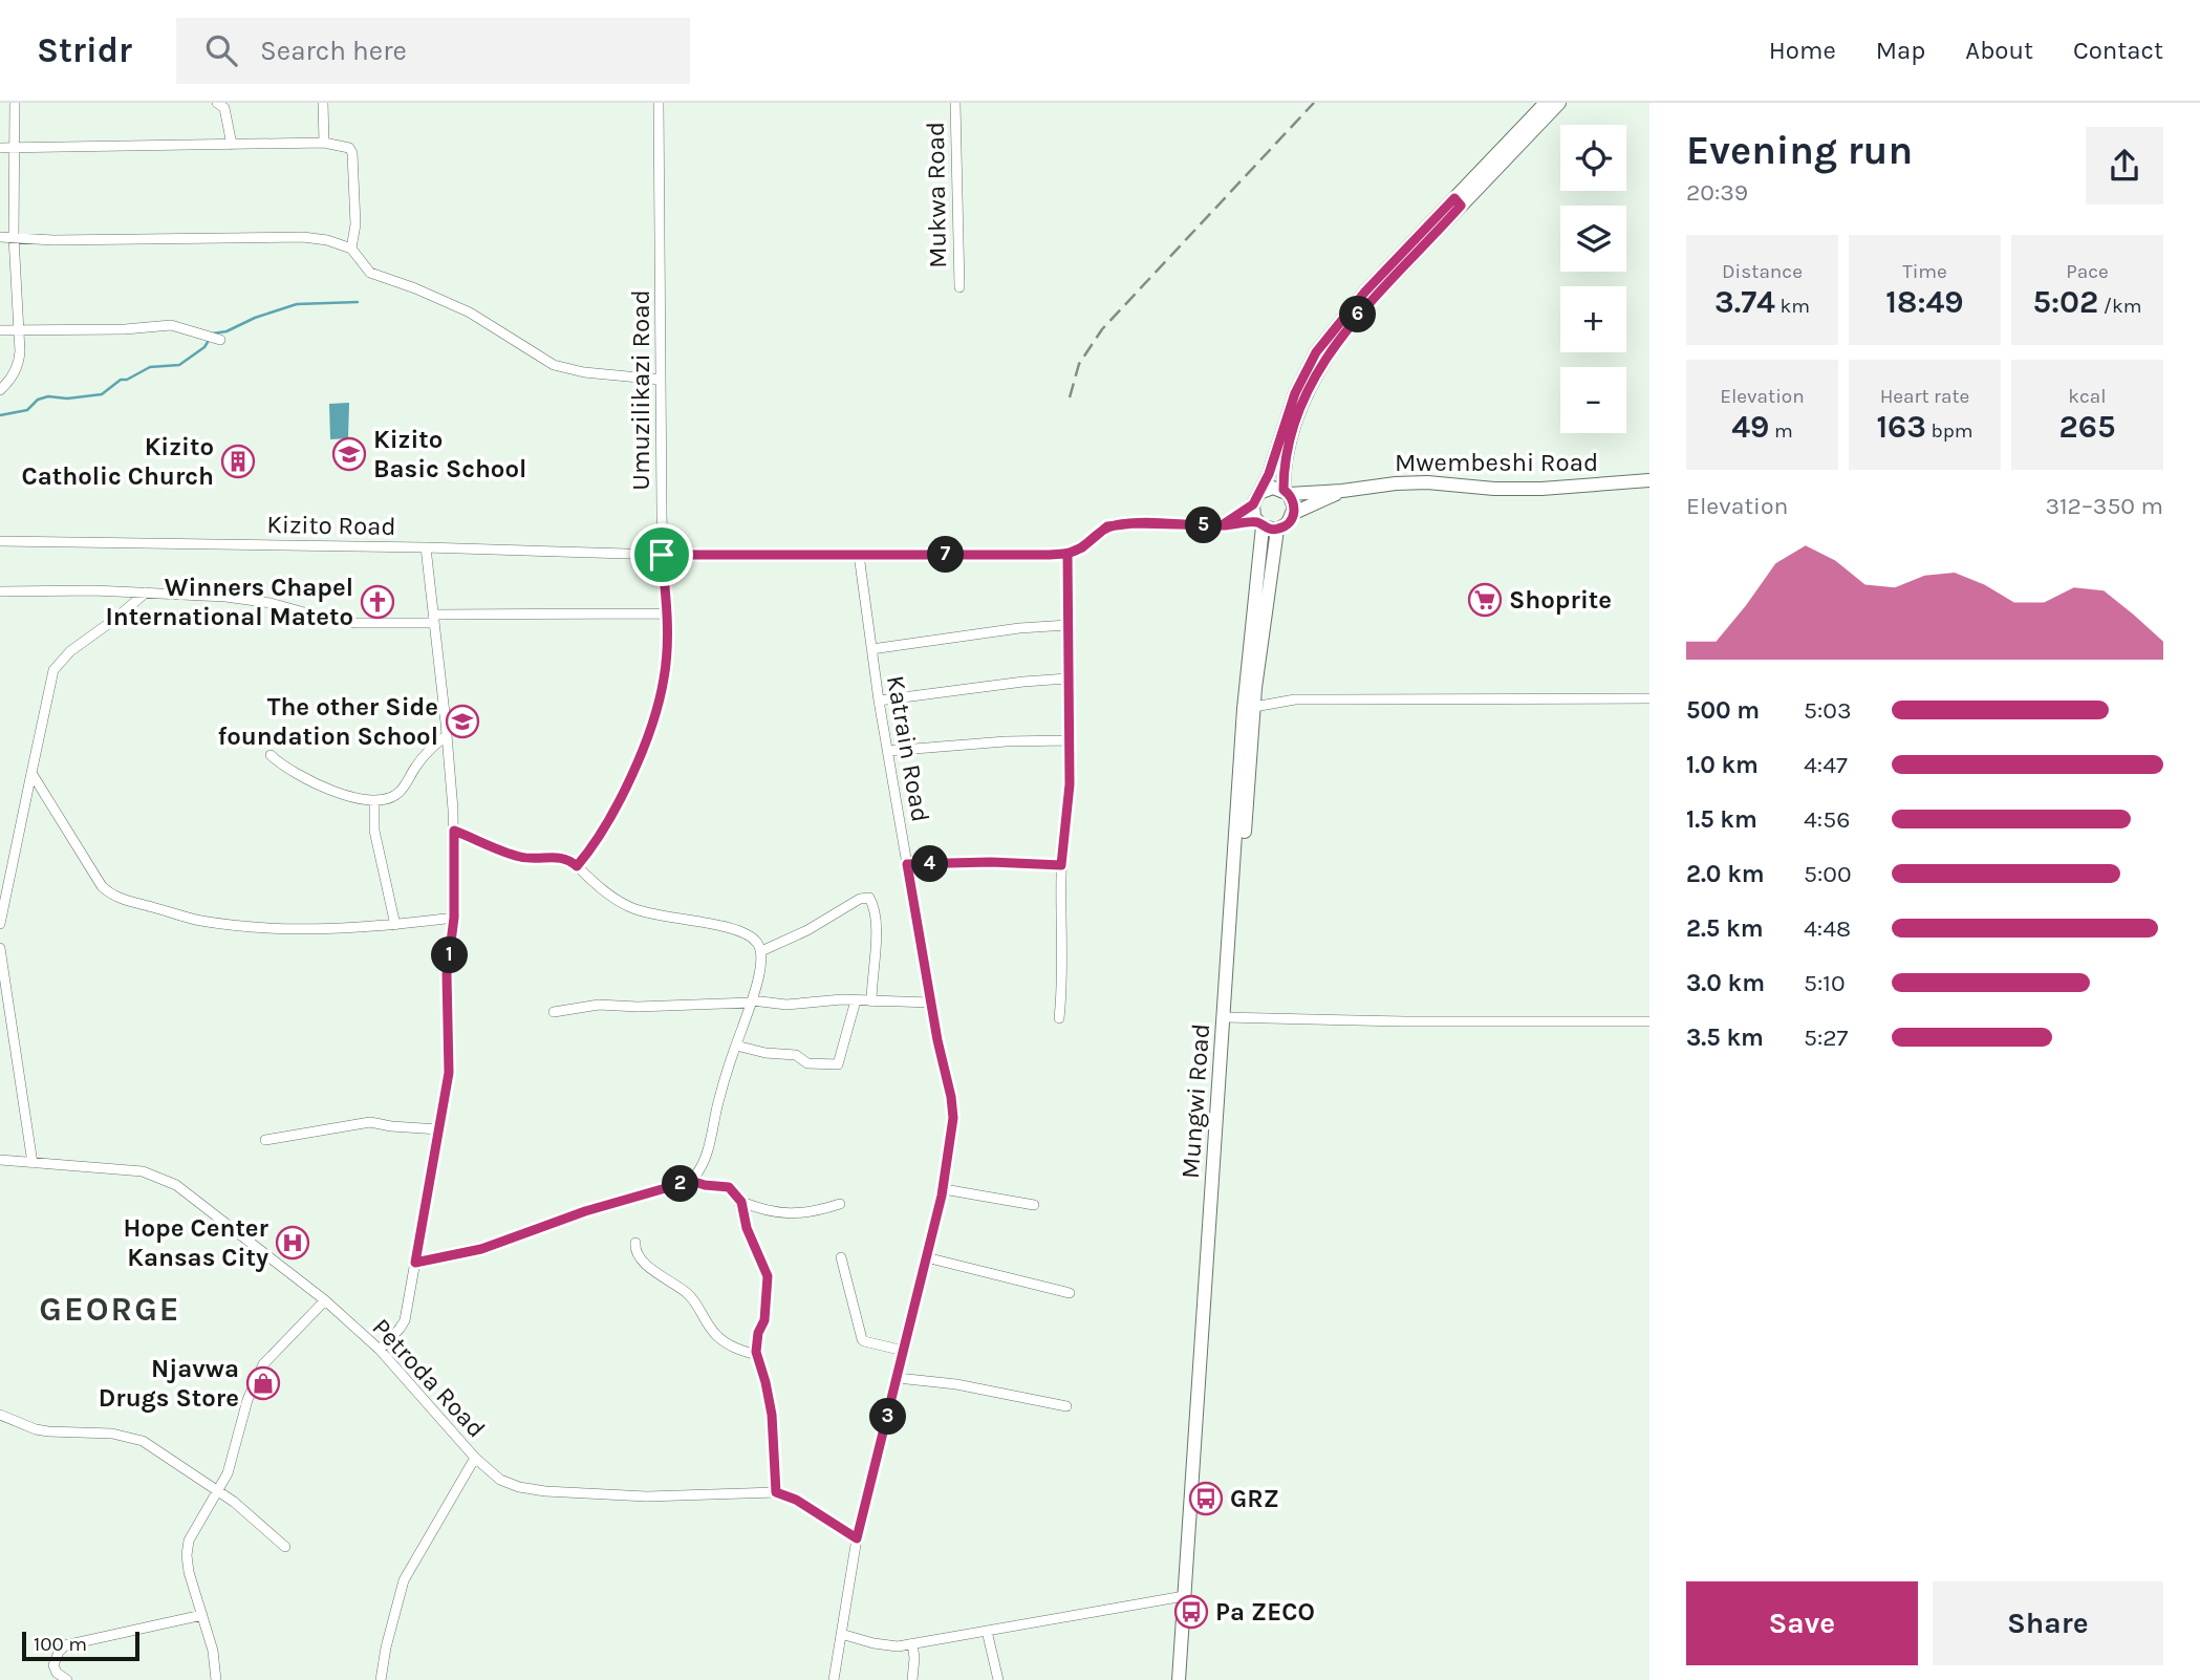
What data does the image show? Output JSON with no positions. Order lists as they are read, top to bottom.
{
  "streets": {
    "main road": ["Mwembeshi Road", "Mungwi Road"],
    "street": [
      "Mukwa Road",
      "Umuzilikazi Road",
      "Kizito Road",
      "Katrain Road",
      "Petroda Road"
    ]
  },
  "crossings": [
    ["Umuzilikazi Road", "Kizito Road"],
    ["Kizito Road", "Katrain Road"],
    ["Katrain Road", "Petroda Road"]
  ],
  "districts": ["GEORGE"],
  "places": {
    "school or university": ["Kizito Basic School", "The other Side foundation School"],
    "building": ["Kizito Catholic Church"],
    "supermarket": ["Shoprite"],
    "church": ["Winners Chapel International Mateto"],
    "hospital": ["Hope Center Kansas City"],
    "shop": ["Njavwa Drugs Store"],
    "bus stop": ["GRZ", "Pa ZECO"]
  },
  "scale_bar": "100 m",
  "page": {
    "header": "Stridr",
    "search": "Search here",
    "nav": [
      "Home",
      "Map",
      "About",
      "Contact"
    ],
    "heading": ["Evening run", "20:39"],
    "map_buttons": ["+", "−"],
    "stats": [
      ["Distance", "3.74 km"],
      ["Time", "18:49"],
      ["Pace", "5:02 /km"],
      ["Elevation", "49 m"],
      ["Heart rate", "163 bpm"],
      ["kcal", "265"]
    ],
    "pins": [
      "6",
      "5",
      "7",
      "4",
      "1",
      "2",
      "3"
    ],
    "chart": ["Elevation", "312–350 m"],
    "list": [
      {
        "name": "500 m",
        "note": "5:03"
      },
      {
        "name": "1.0 km",
        "note": "4:47"
      },
      {
        "name": "1.5 km",
        "note": "4:56"
      },
      {
        "name": "2.0 km",
        "note": "5:00"
      },
      {
        "name": "2.5 km",
        "note": "4:48"
      },
      {
        "name": "3.0 km",
        "note": "5:10"
      },
      {
        "name": "3.5 km",
        "note": "5:27"
      }
    ],
    "buttons": ["Save", "Share"],
    "scale": "100 m"
  }
}
